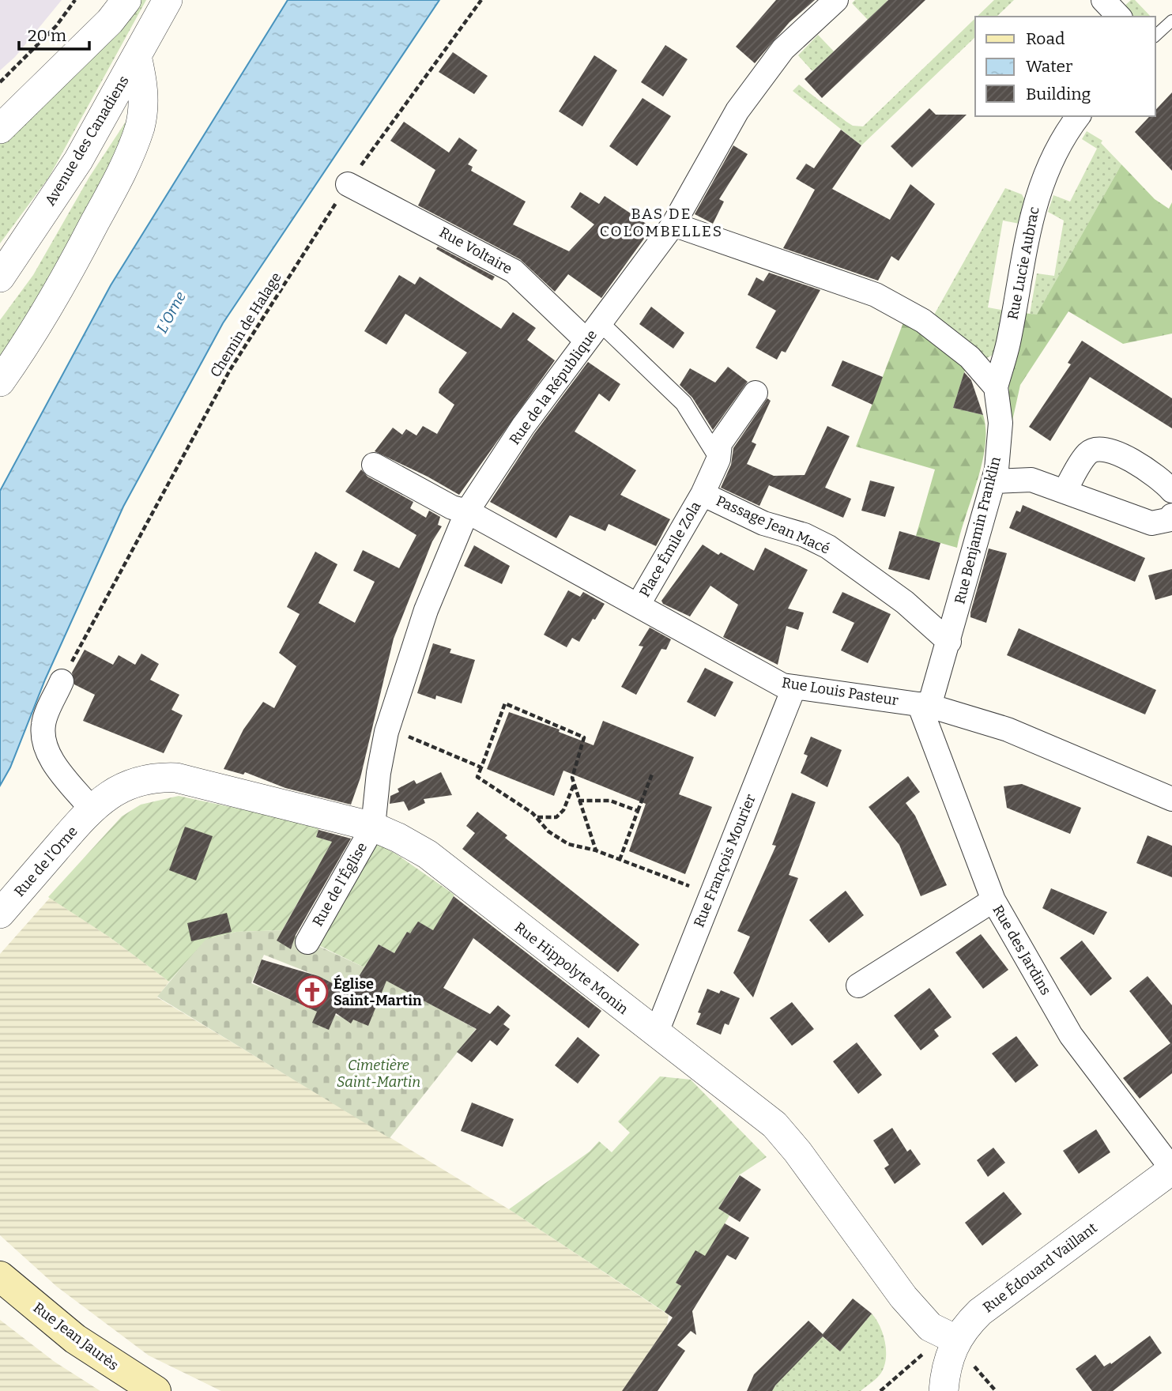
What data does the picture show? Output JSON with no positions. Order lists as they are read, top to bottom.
{
  "streets": {
    "main road": ["Rue Jean Jaurès"],
    "street": [
      "Avenue des Canadiens",
      "Rue Voltaire",
      "Rue Lucie Aubrac",
      "Rue de la République",
      "Passage Jean Macé",
      "Rue Benjamin Franklin",
      "Place Émile Zola",
      "Rue Louis Pasteur",
      "Rue François Mourier",
      "Rue de l'Orne",
      "Rue de l'Église",
      "Rue des Jardins",
      "Rue Hippolyte Monin",
      "Rue Édouard Vaillant"
    ],
    "path": ["Chemin de Halage"]
  },
  "crossings": [
    ["Rue Voltaire", "Chemin de Halage"],
    ["Rue Voltaire", "Rue de la République"],
    ["Rue Lucie Aubrac", "Rue Benjamin Franklin"],
    ["Rue de la République", "Rue Louis Pasteur"],
    ["Rue de la République", "Rue de l'Église"],
    ["Rue de la République", "Rue Hippolyte Monin"],
    ["Passage Jean Macé", "Rue Benjamin Franklin"],
    ["Passage Jean Macé", "Place Émile Zola"],
    ["Rue Benjamin Franklin", "Rue Louis Pasteur"],
    ["Rue Benjamin Franklin", "Rue des Jardins"],
    ["Place Émile Zola", "Rue Louis Pasteur"],
    ["Rue Louis Pasteur", "Rue François Mourier"],
    ["Rue Louis Pasteur", "Rue des Jardins"],
    ["Rue François Mourier", "Rue Hippolyte Monin"],
    ["Rue de l'Orne", "Rue Hippolyte Monin"],
    ["Rue de l'Église", "Rue Hippolyte Monin"],
    ["Rue des Jardins", "Rue Édouard Vaillant"],
    ["Rue Hippolyte Monin", "Rue Édouard Vaillant"]
  ],
  "districts": ["BAS DE COLOMBELLES"],
  "water": ["L'Orne"],
  "parks": ["Cimetière Saint-Martin"],
  "places": {
    "church": ["Église Saint-Martin"]
  },
  "legend": ["Road", "Water", "Building"],
  "scale_bar": "20 m"
}
